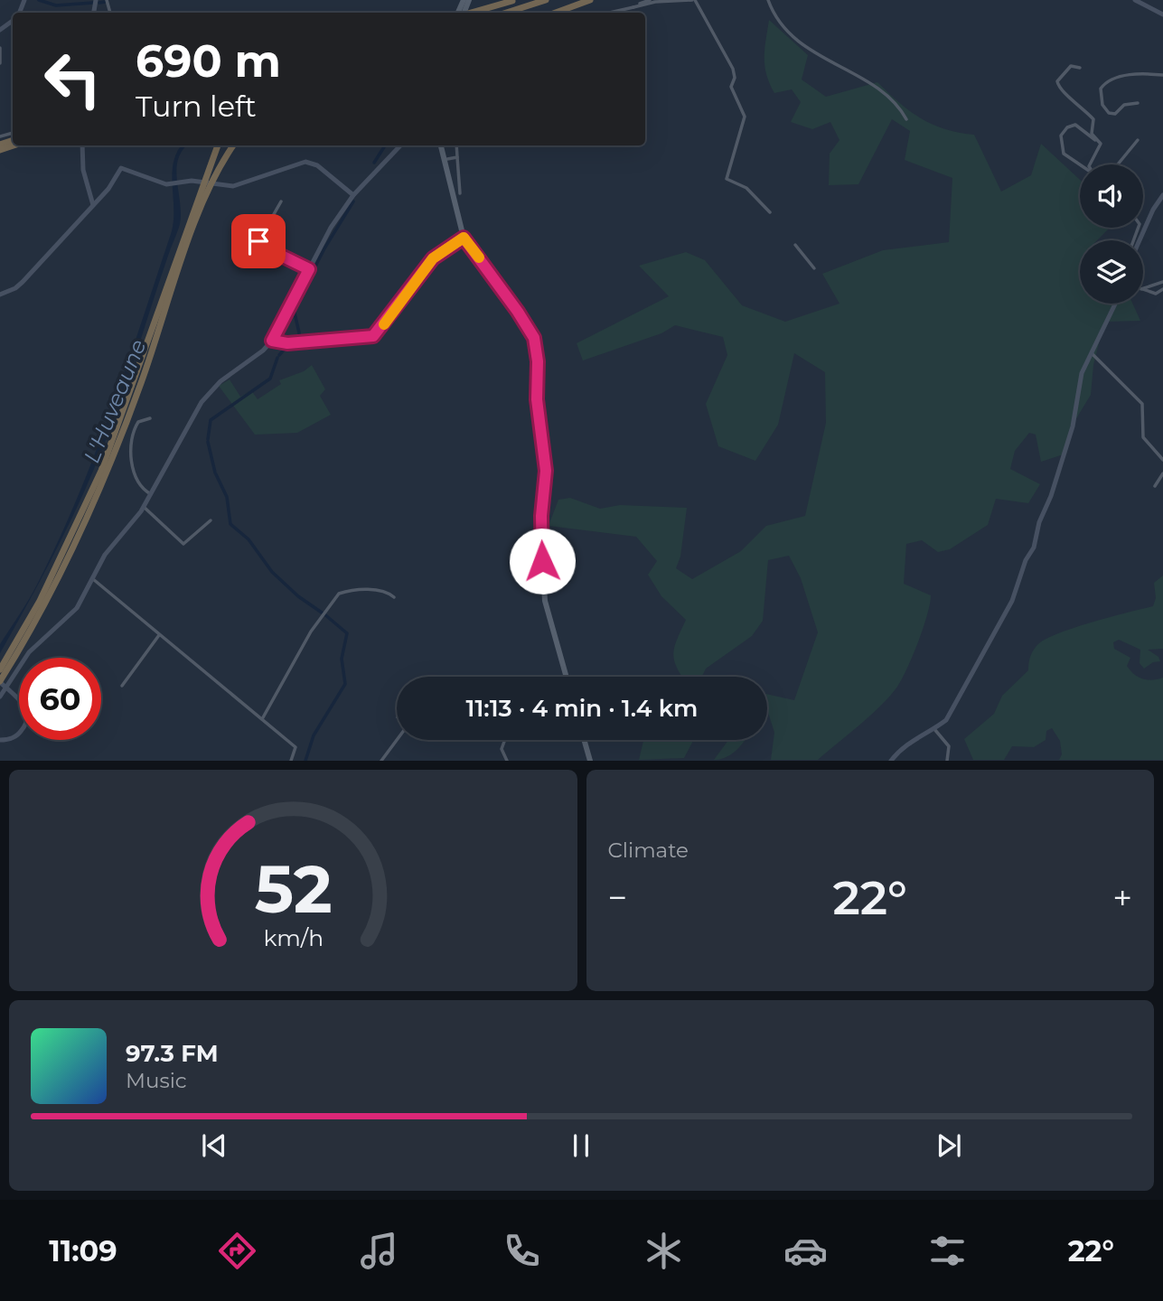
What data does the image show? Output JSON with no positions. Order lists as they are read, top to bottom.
{
  "water": ["L'Huveaune"],
  "page": {
    "turn": ["690 m", "Turn left"],
    "limit": "60",
    "trip": "11:13 · 4 min · 1.4 km",
    "tile": "Climate",
    "heat": ["−", "22°", "+"],
    "song": ["97.3 FM", "Music"],
    "tabs": ["11:09", "22°"],
    "gauge": ["52", "km/h"]
  }
}
